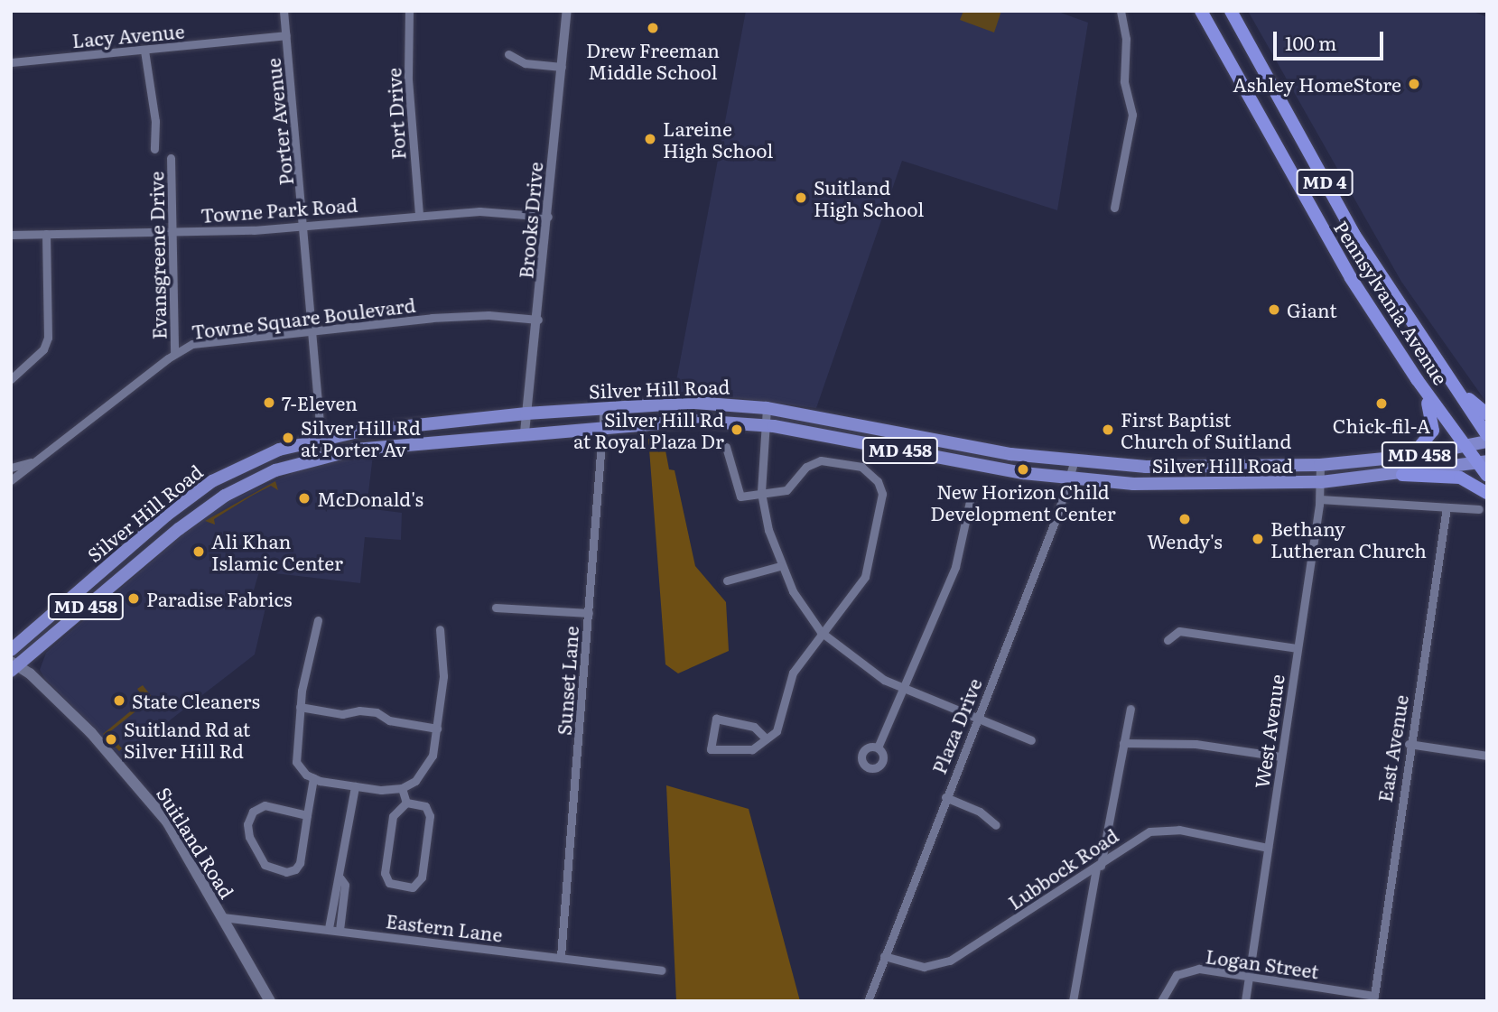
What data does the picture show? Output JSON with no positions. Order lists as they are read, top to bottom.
{
  "streets": {
    "highway": ["MD 4", "Pennsylvania Avenue"],
    "main road": ["Silver Hill Road", "MD 458", "Suitland Road"],
    "street": [
      "Lacy Avenue",
      "Fort Drive",
      "Porter Avenue",
      "Towne Park Road",
      "Brooks Drive",
      "Evansgreene Drive",
      "Towne Square Boulevard",
      "Sunset Lane",
      "Plaza Drive",
      "West Avenue",
      "East Avenue",
      "Lubbock Road",
      "Eastern Lane",
      "Logan Street"
    ]
  },
  "crossings": [
    ["Lacy Avenue", "Porter Avenue"],
    ["Fort Drive", "Towne Park Road"],
    ["Porter Avenue", "Towne Park Road"],
    ["Porter Avenue", "Towne Square Boulevard"],
    ["Porter Avenue", "Silver Hill Road"],
    ["Towne Park Road", "Brooks Drive"],
    ["Towne Park Road", "Evansgreene Drive"],
    ["Brooks Drive", "Towne Square Boulevard"],
    ["Brooks Drive", "Silver Hill Road"],
    ["Evansgreene Drive", "Towne Square Boulevard"],
    ["Pennsylvania Avenue", "Silver Hill Road"],
    ["Silver Hill Road", "Sunset Lane"],
    ["Silver Hill Road", "Plaza Drive"],
    ["Silver Hill Road", "West Avenue"],
    ["Silver Hill Road", "Suitland Road"],
    ["Sunset Lane", "Eastern Lane"],
    ["Plaza Drive", "Lubbock Road"],
    ["West Avenue", "Lubbock Road"],
    ["West Avenue", "Logan Street"],
    ["East Avenue", "Logan Street"],
    ["Suitland Road", "Eastern Lane"]
  ],
  "places": [
    "Drew Freeman Middle School",
    "Ashley HomeStore",
    "Lareine High School",
    "Suitland High School",
    "Giant",
    "7-Eleven",
    "Chick-fil-A",
    "Silver Hill Rd at Royal Plaza Dr",
    "First Baptist Church of Suitland",
    "Silver Hill Rd at Porter Av",
    "New Horizon Child Development Center",
    "McDonald's",
    "Wendy's",
    "Bethany Lutheran Church",
    "Ali Khan Islamic Center",
    "Paradise Fabrics",
    "State Cleaners",
    "Suitland Rd at Silver Hill Rd"
  ],
  "scale_bar": "100 m"
}
